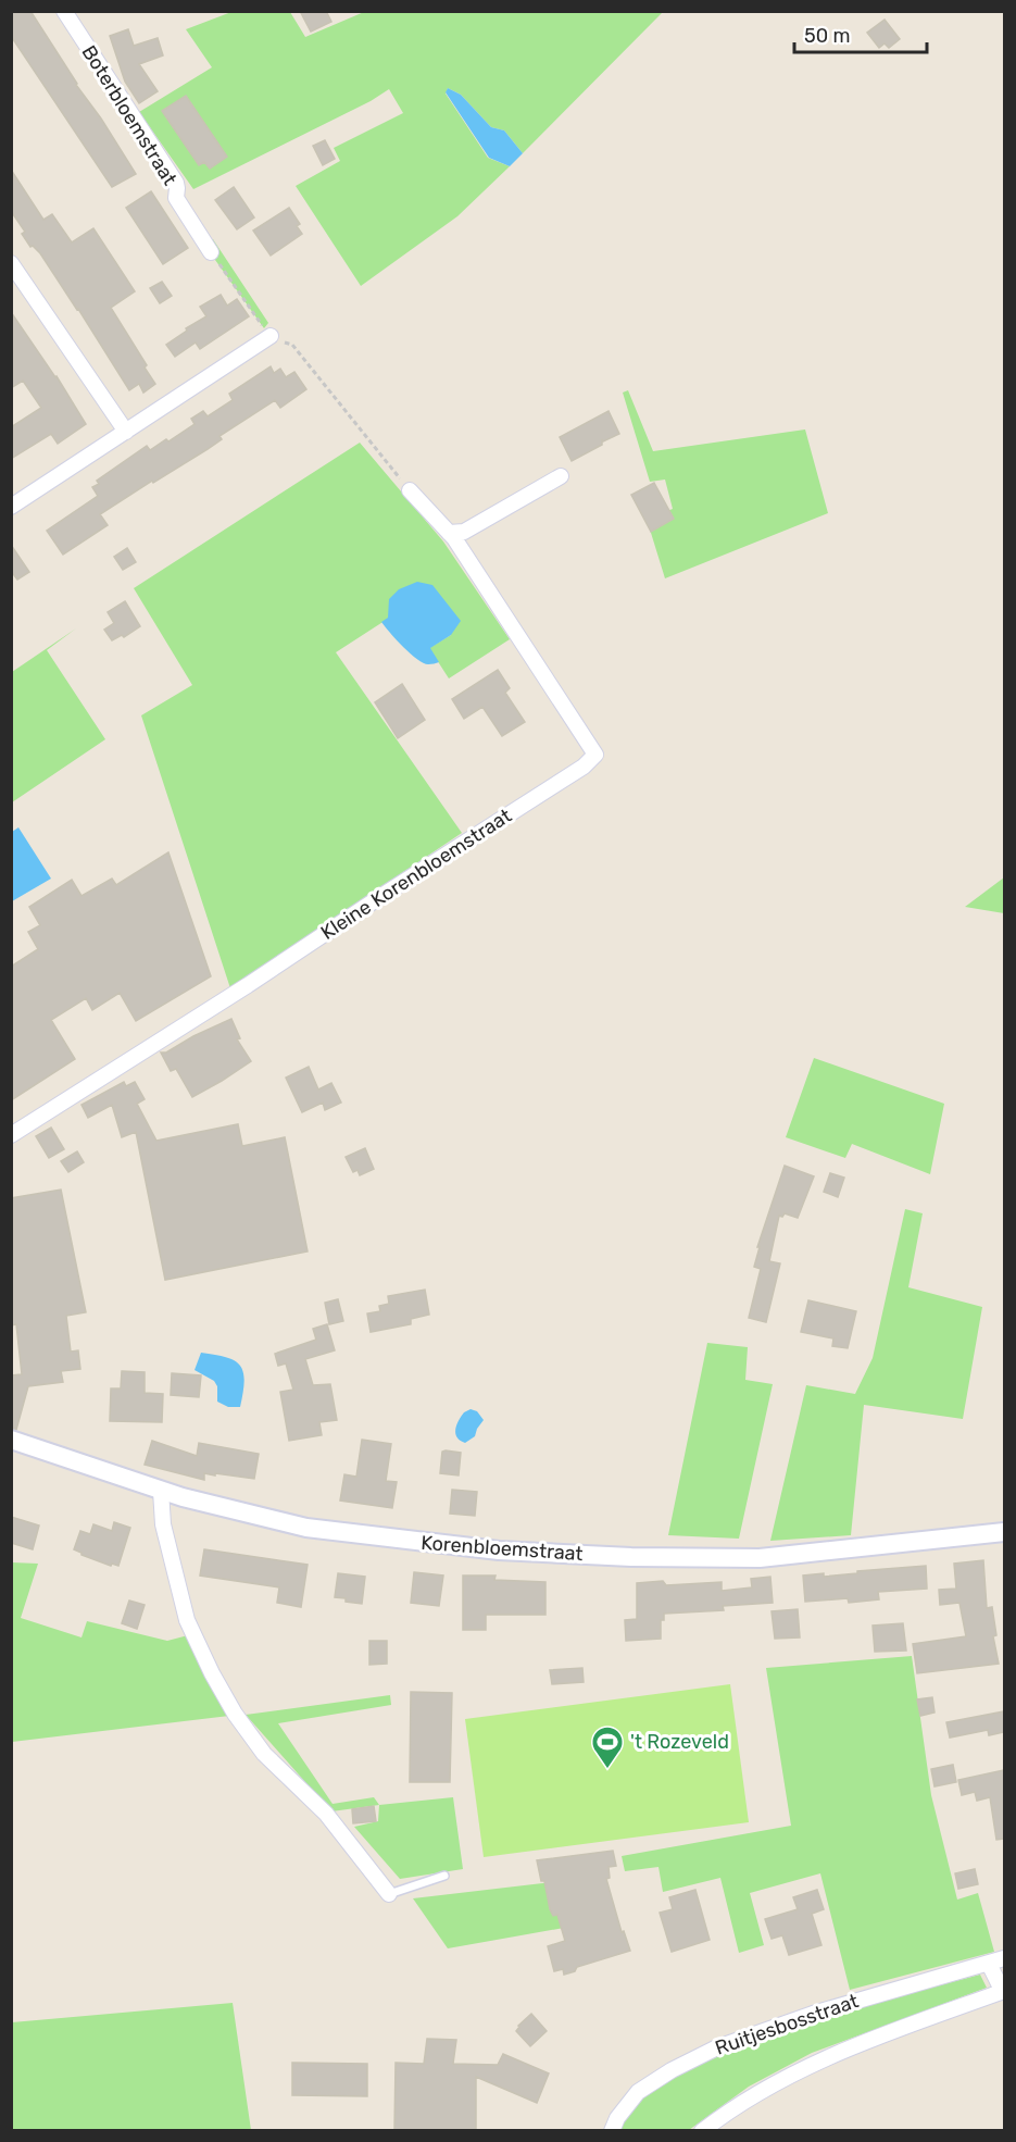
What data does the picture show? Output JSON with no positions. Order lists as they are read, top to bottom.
{
  "streets": {
    "street": [
      "Boterbloemstraat",
      "Kleine Korenbloemstraat",
      "Korenbloemstraat",
      "Ruitjesbosstraat"
    ]
  },
  "places": {
    "sports": ["'t Rozeveld"]
  },
  "scale_bar": "50 m"
}
